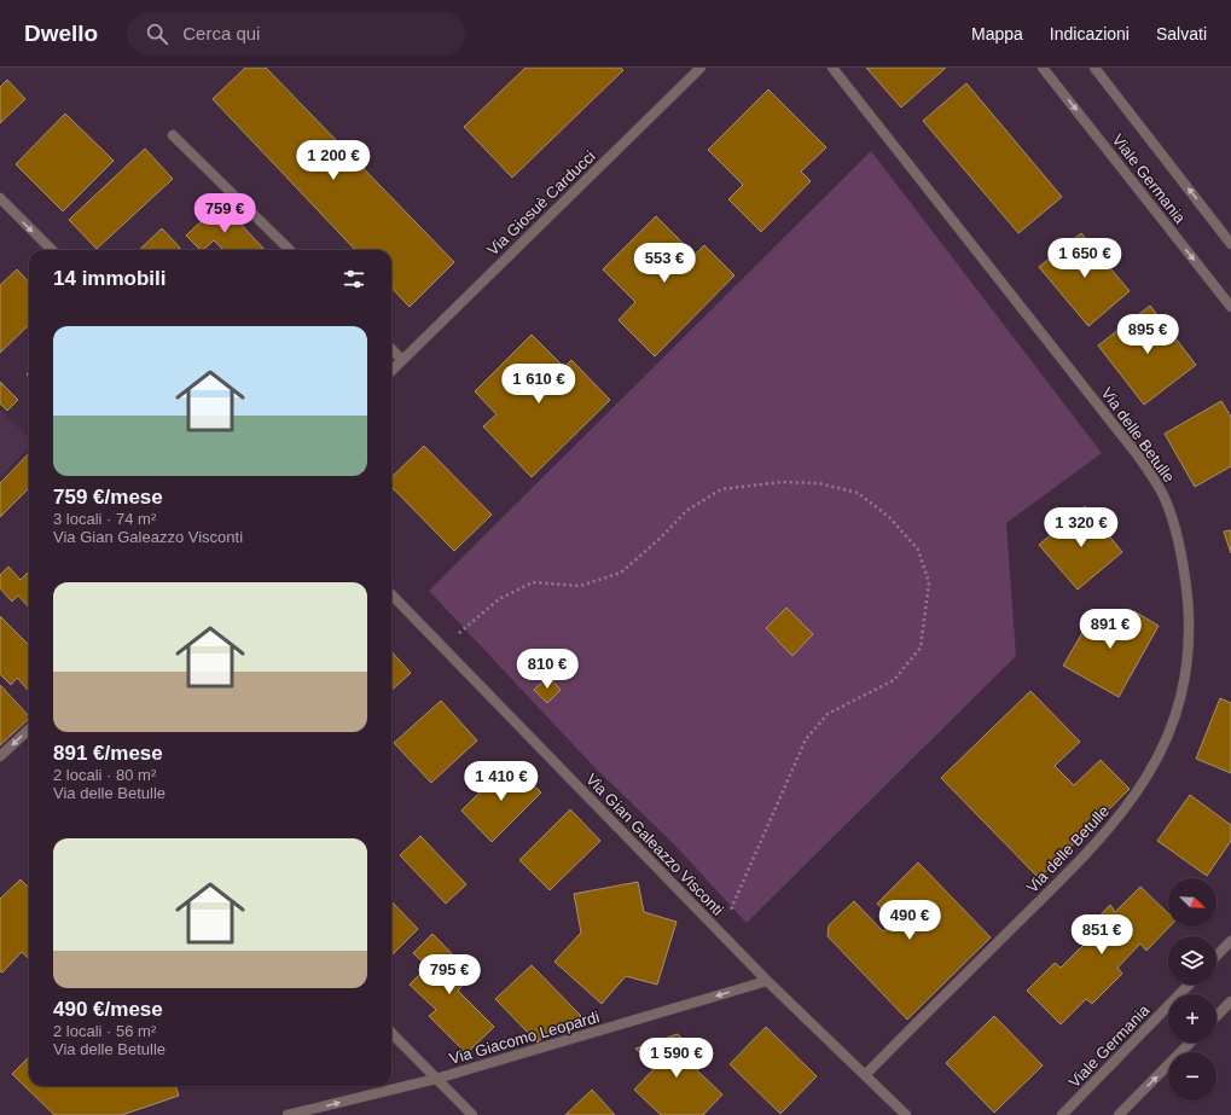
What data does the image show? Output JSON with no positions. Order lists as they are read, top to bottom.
{
  "streets": {
    "street": [
      "Viale Germania",
      "Via Giosuè Carducci",
      "Via delle Betulle",
      "Via Gian Galeazzo Visconti",
      "Via Giacomo Leopardi"
    ]
  },
  "crossings": [
    ["Via delle Betulle", "Via Gian Galeazzo Visconti"],
    ["Via Gian Galeazzo Visconti", "Via Giacomo Leopardi"]
  ],
  "north": "bottom right",
  "page": {
    "header": "Dwello",
    "search": "Cerca qui",
    "nav": ["Mappa", "Indicazioni", "Salvati"],
    "price": [
      "1 200 €",
      "759 €",
      "1 650 €",
      "553 €",
      "895 €",
      "1 610 €",
      "1 320 €",
      "891 €",
      "810 €",
      "1 410 €",
      "490 €",
      "851 €",
      "795 €",
      "1 590 €"
    ],
    "heading": "14 immobili",
    "list": [
      {
        "name": "759 €/mese",
        "note": "3 locali · 74 m² · Via Gian Galeazzo Visconti"
      },
      {
        "name": "891 €/mese",
        "note": "2 locali · 80 m² · Via delle Betulle"
      },
      {
        "name": "490 €/mese",
        "note": "2 locali · 56 m² · Via delle Betulle"
      }
    ],
    "map_buttons": ["+", "−"]
  }
}
